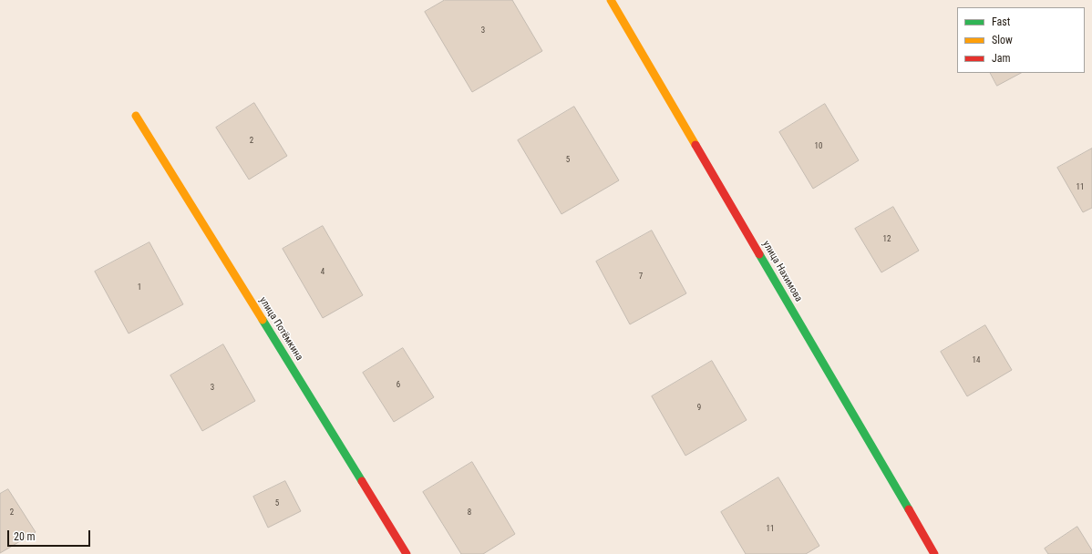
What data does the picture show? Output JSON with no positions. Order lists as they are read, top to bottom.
{
  "streets": {
    "street": ["улица Нахимова", "улица Потёмкина"]
  },
  "house_numbers": [
    "3",
    "2",
    "10",
    "5",
    "11",
    "12",
    "4",
    "7",
    "1",
    "14",
    "6",
    "3",
    "9",
    "5",
    "2",
    "8",
    "11"
  ],
  "legend": ["Fast", "Slow", "Jam"],
  "scale_bar": "20 m"
}
